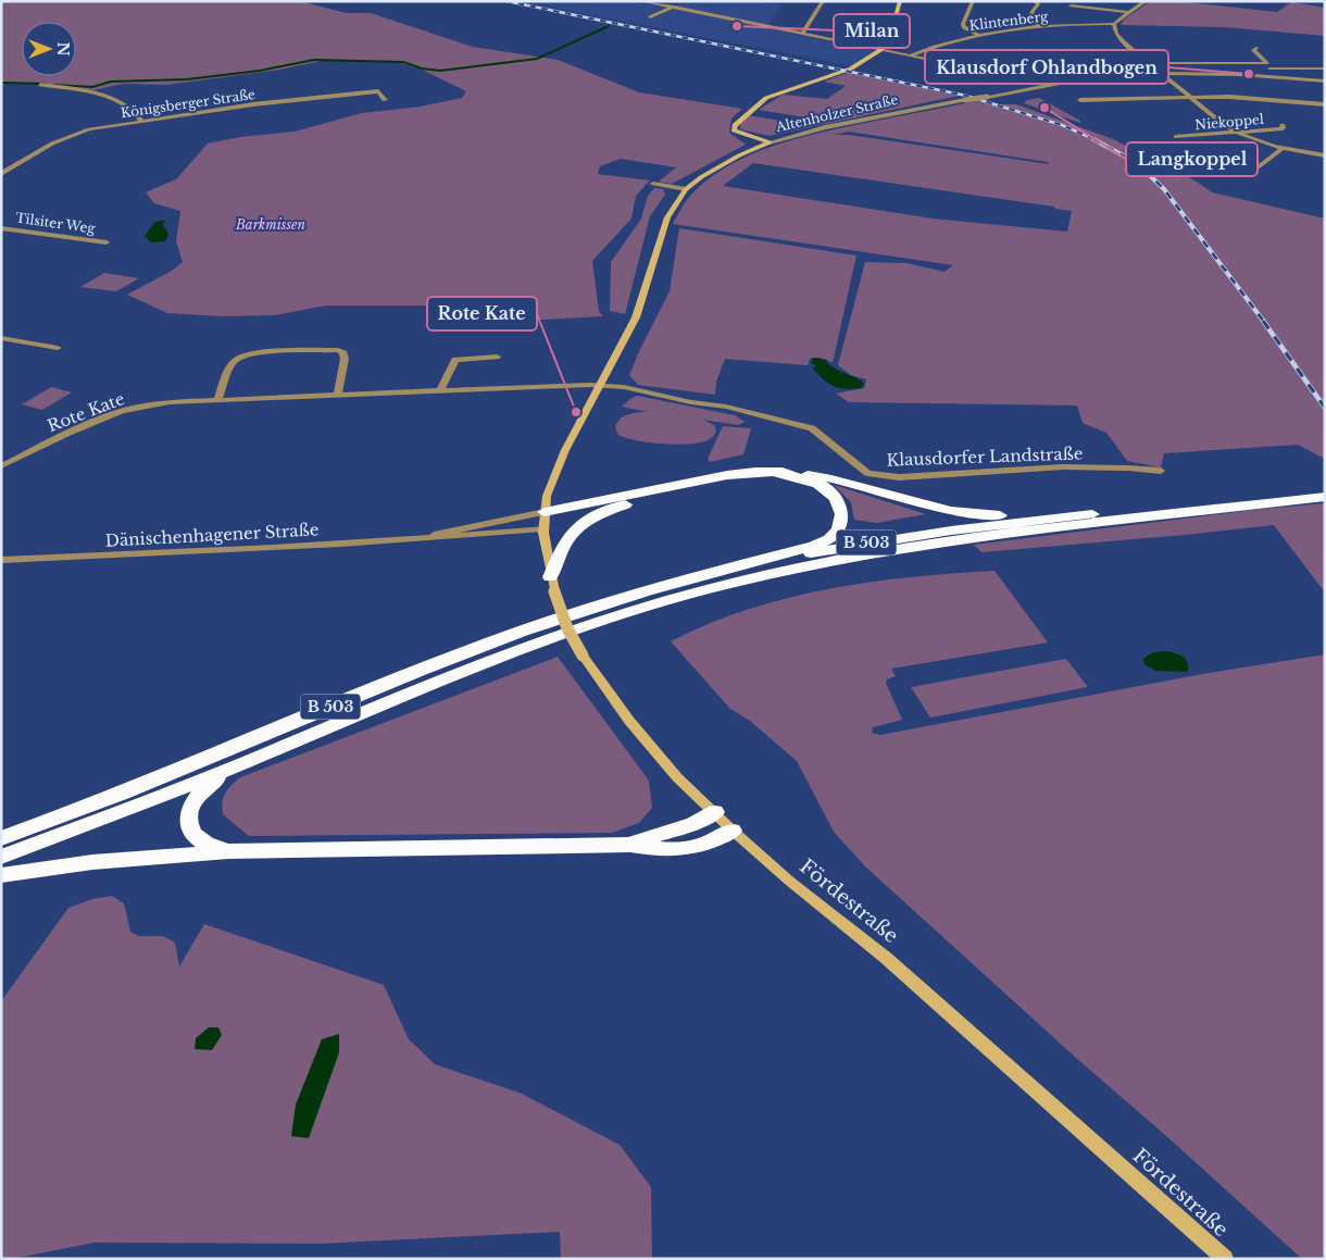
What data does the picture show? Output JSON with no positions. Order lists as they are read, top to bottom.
{
  "streets": {
    "highway": ["B 503"],
    "street": [
      "Klintenberg",
      "Königsberger Straße",
      "Altenholzer Straße",
      "Niekoppel",
      "Tilsiter Weg",
      "Rote Kate",
      "Klausdorfer Landstraße",
      "Dänischenhagener Straße",
      "Fördestraße"
    ]
  },
  "crossings": [
    ["Altenholzer Straße", "Rote Kate"],
    ["Altenholzer Straße", "Klausdorfer Landstraße"],
    ["Altenholzer Straße", "Dänischenhagener Straße"],
    ["Altenholzer Straße", "Fördestraße"],
    ["Rote Kate", "Klausdorfer Landstraße"],
    ["Dänischenhagener Straße", "Fördestraße"]
  ],
  "parks": ["Barkmissen"],
  "places": [
    "Milan",
    "Klausdorf Ohlandbogen",
    "Langkoppel",
    "Rote Kate"
  ],
  "north": "right"
}
